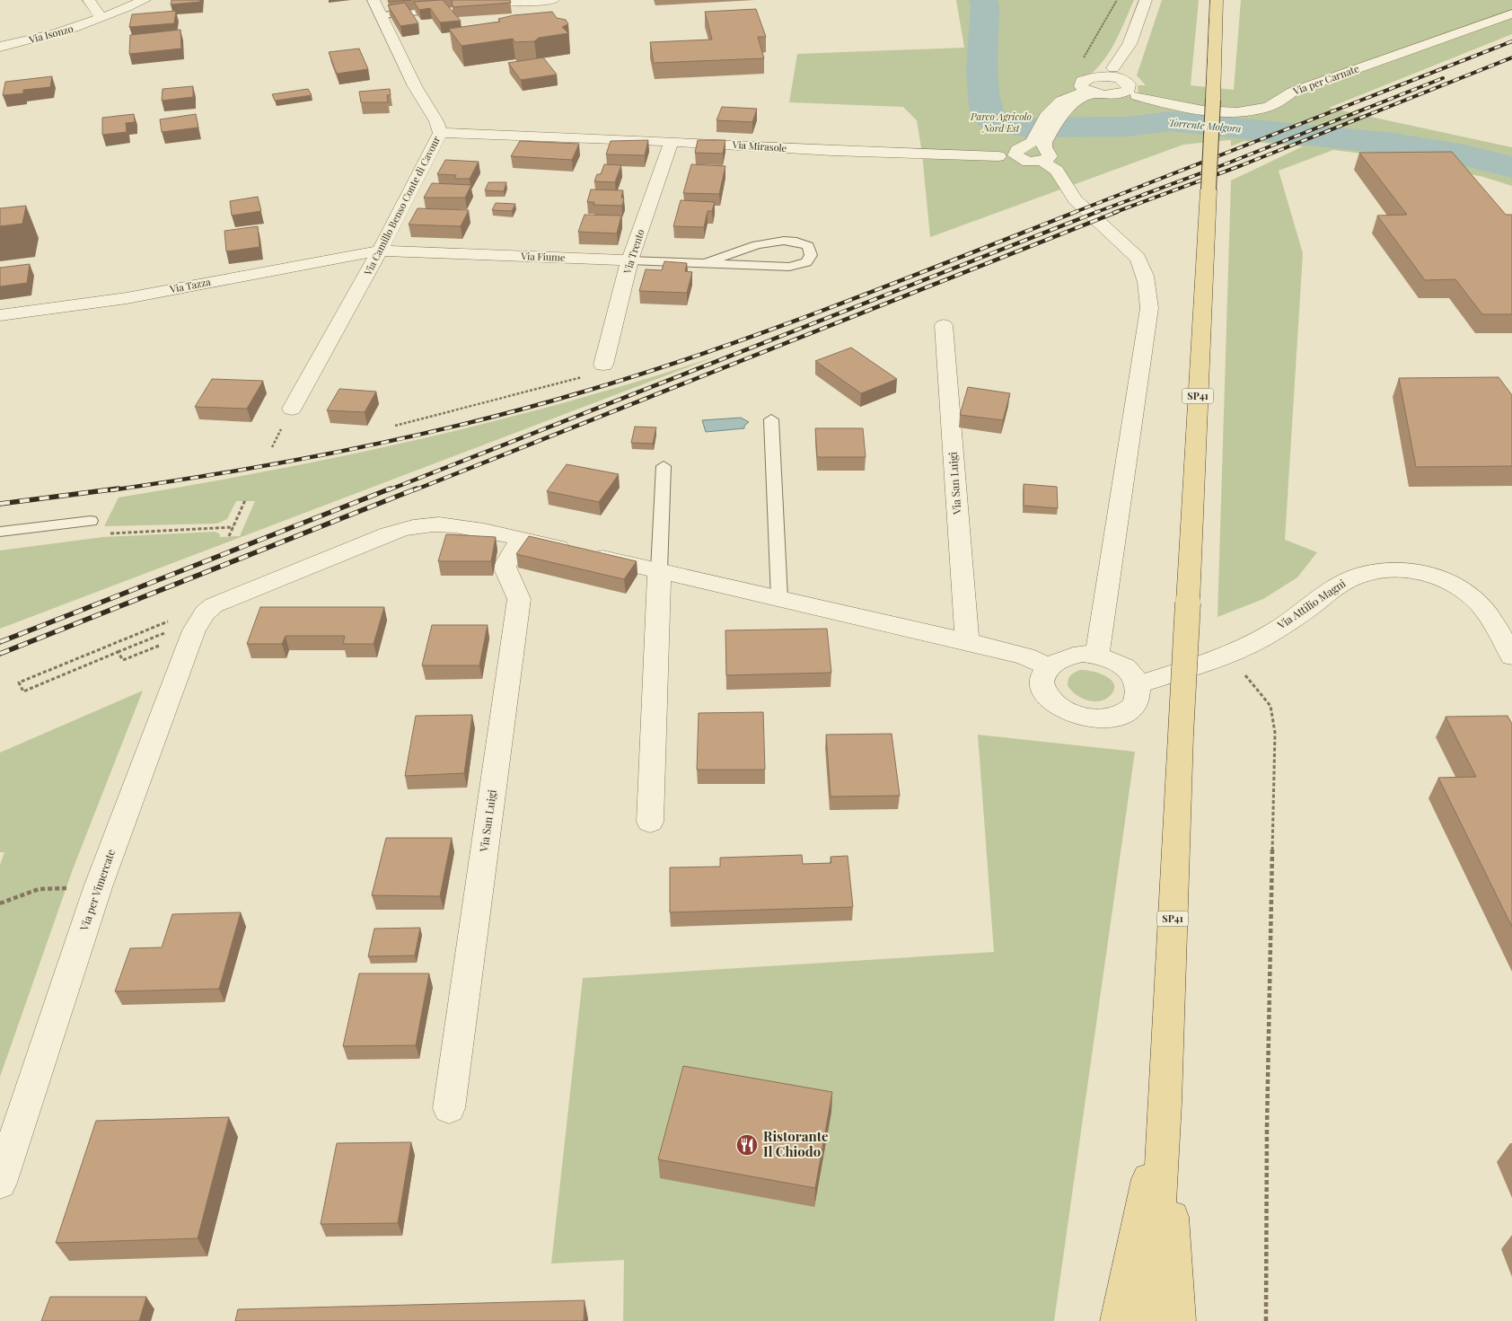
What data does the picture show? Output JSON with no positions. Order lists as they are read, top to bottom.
{
  "streets": {
    "main road": ["SP41"],
    "street": [
      "Via Isonzo",
      "Via per Carnate",
      "Via Mirasole",
      "Via Camillo Benso Conte di Cavour",
      "Via Trento",
      "Via Fiume",
      "Via Tazza",
      "Via San Luigi",
      "Via Attilio Magni",
      "Via per Vimercate"
    ]
  },
  "crossings": [
    ["Via Mirasole", "Via Camillo Benso Conte di Cavour"],
    ["Via Mirasole", "Via Trento"],
    ["Via Camillo Benso Conte di Cavour", "Via Fiume"],
    ["Via Camillo Benso Conte di Cavour", "Via Tazza"],
    ["Via Trento", "Via Fiume"],
    ["Via Fiume", "Via Tazza"],
    ["Via San Luigi", "Via per Vimercate"]
  ],
  "water": ["Torrente Molgora"],
  "parks": ["Parco Agricolo Nord Est"],
  "places": {
    "restaurant": ["Ristorante Il Chiodo"]
  }
}
